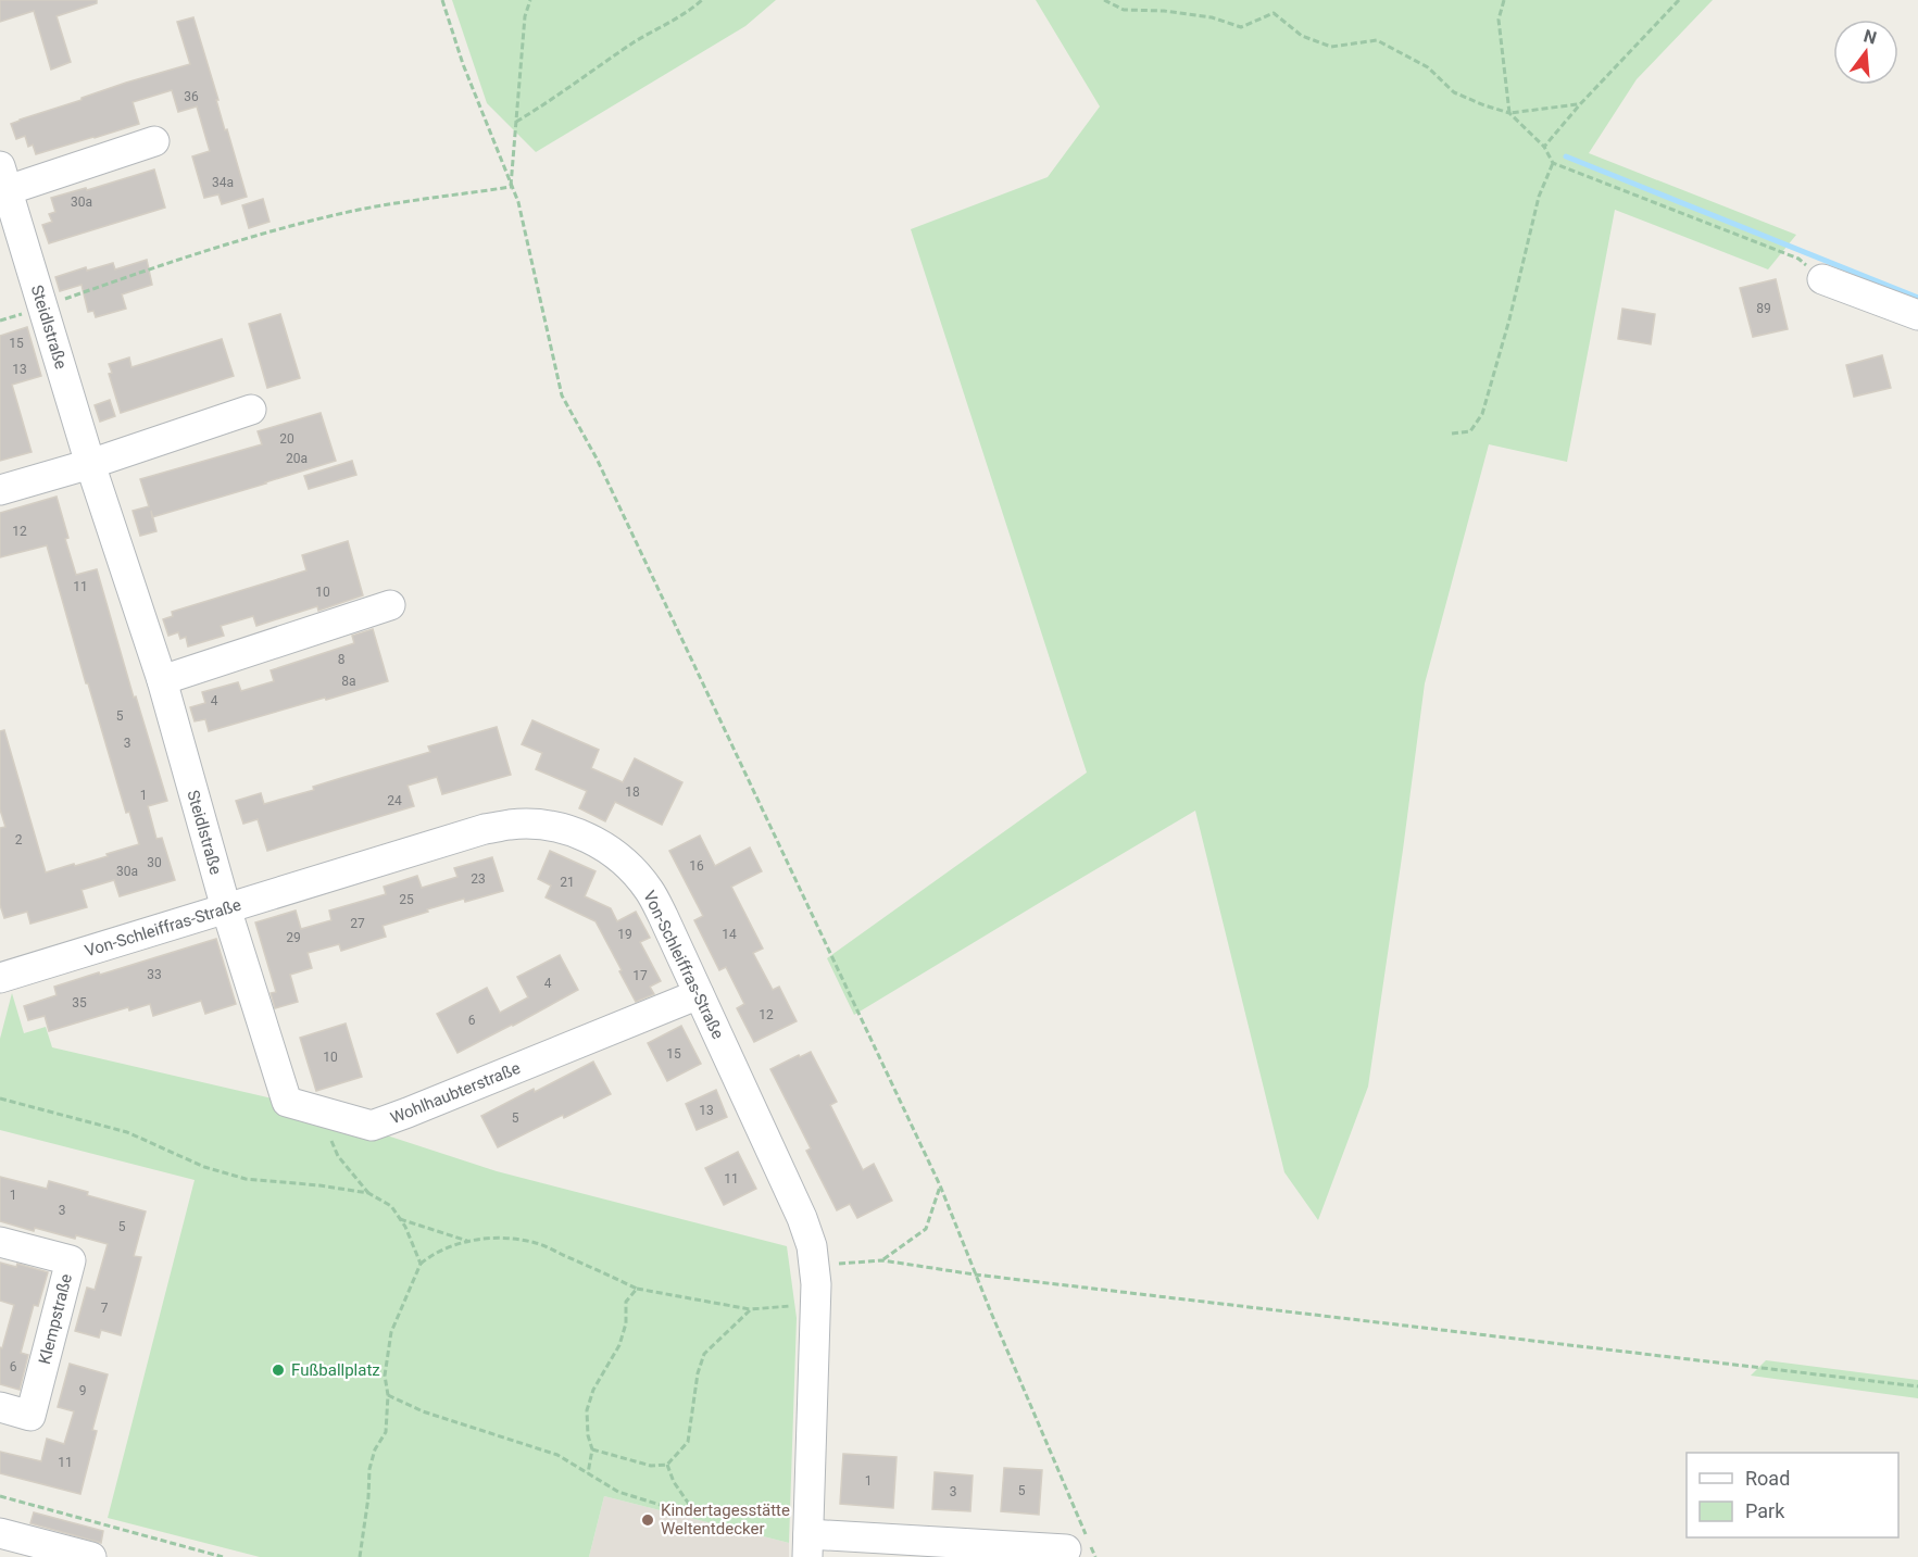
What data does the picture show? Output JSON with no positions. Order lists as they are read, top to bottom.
{
  "streets": {
    "street": [
      "Steidlstraße",
      "Von-Schleiffras-Straße",
      "Wohlhaubterstraße",
      "Klempstraße"
    ]
  },
  "crossings": [
    ["Steidlstraße", "Von-Schleiffras-Straße"],
    ["Steidlstraße", "Wohlhaubterstraße"],
    ["Von-Schleiffras-Straße", "Wohlhaubterstraße"]
  ],
  "places": ["Fußballplatz", "Kindertagesstätte Weltentdecker"],
  "house_numbers": [
    "36",
    "34a",
    "30a",
    "89",
    "15",
    "13",
    "20",
    "20a",
    "12",
    "11",
    "10",
    "8",
    "8a",
    "4",
    "5",
    "3",
    "18",
    "1",
    "24",
    "2",
    "30",
    "16",
    "30a",
    "23",
    "21",
    "25",
    "27",
    "19",
    "14",
    "29",
    "33",
    "17",
    "4",
    "35",
    "12",
    "6",
    "15",
    "10",
    "13",
    "5",
    "11",
    "1",
    "3",
    "5",
    "7",
    "6",
    "9",
    "11",
    "1",
    "5",
    "3"
  ],
  "legend": ["Road", "Park"],
  "north": "top"
}
